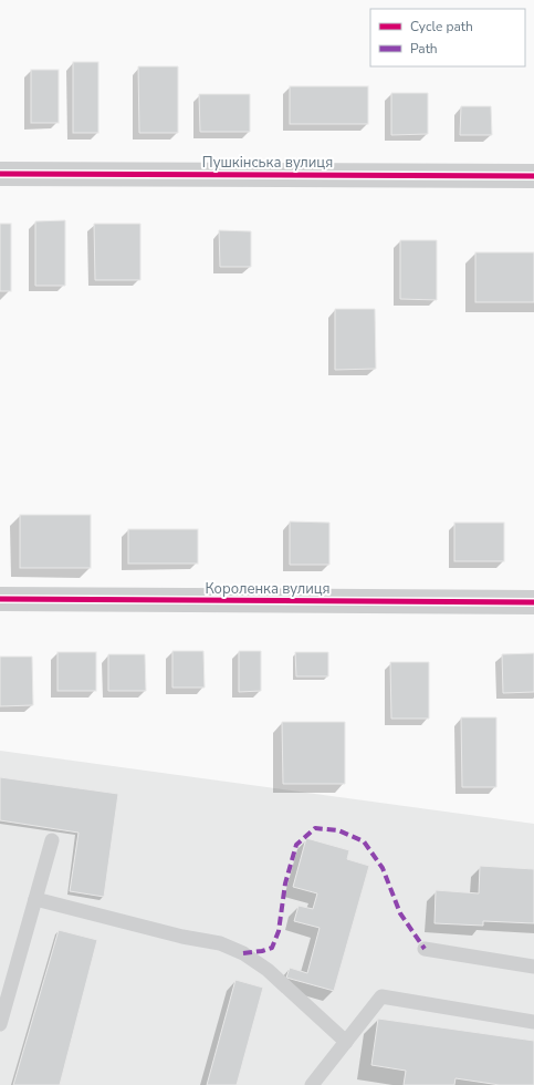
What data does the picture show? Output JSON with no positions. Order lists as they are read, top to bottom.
{
  "streets": {
    "street": ["Пушкінська вулиця", "Короленка вулиця"]
  },
  "legend": ["Cycle path", "Path"]
}
